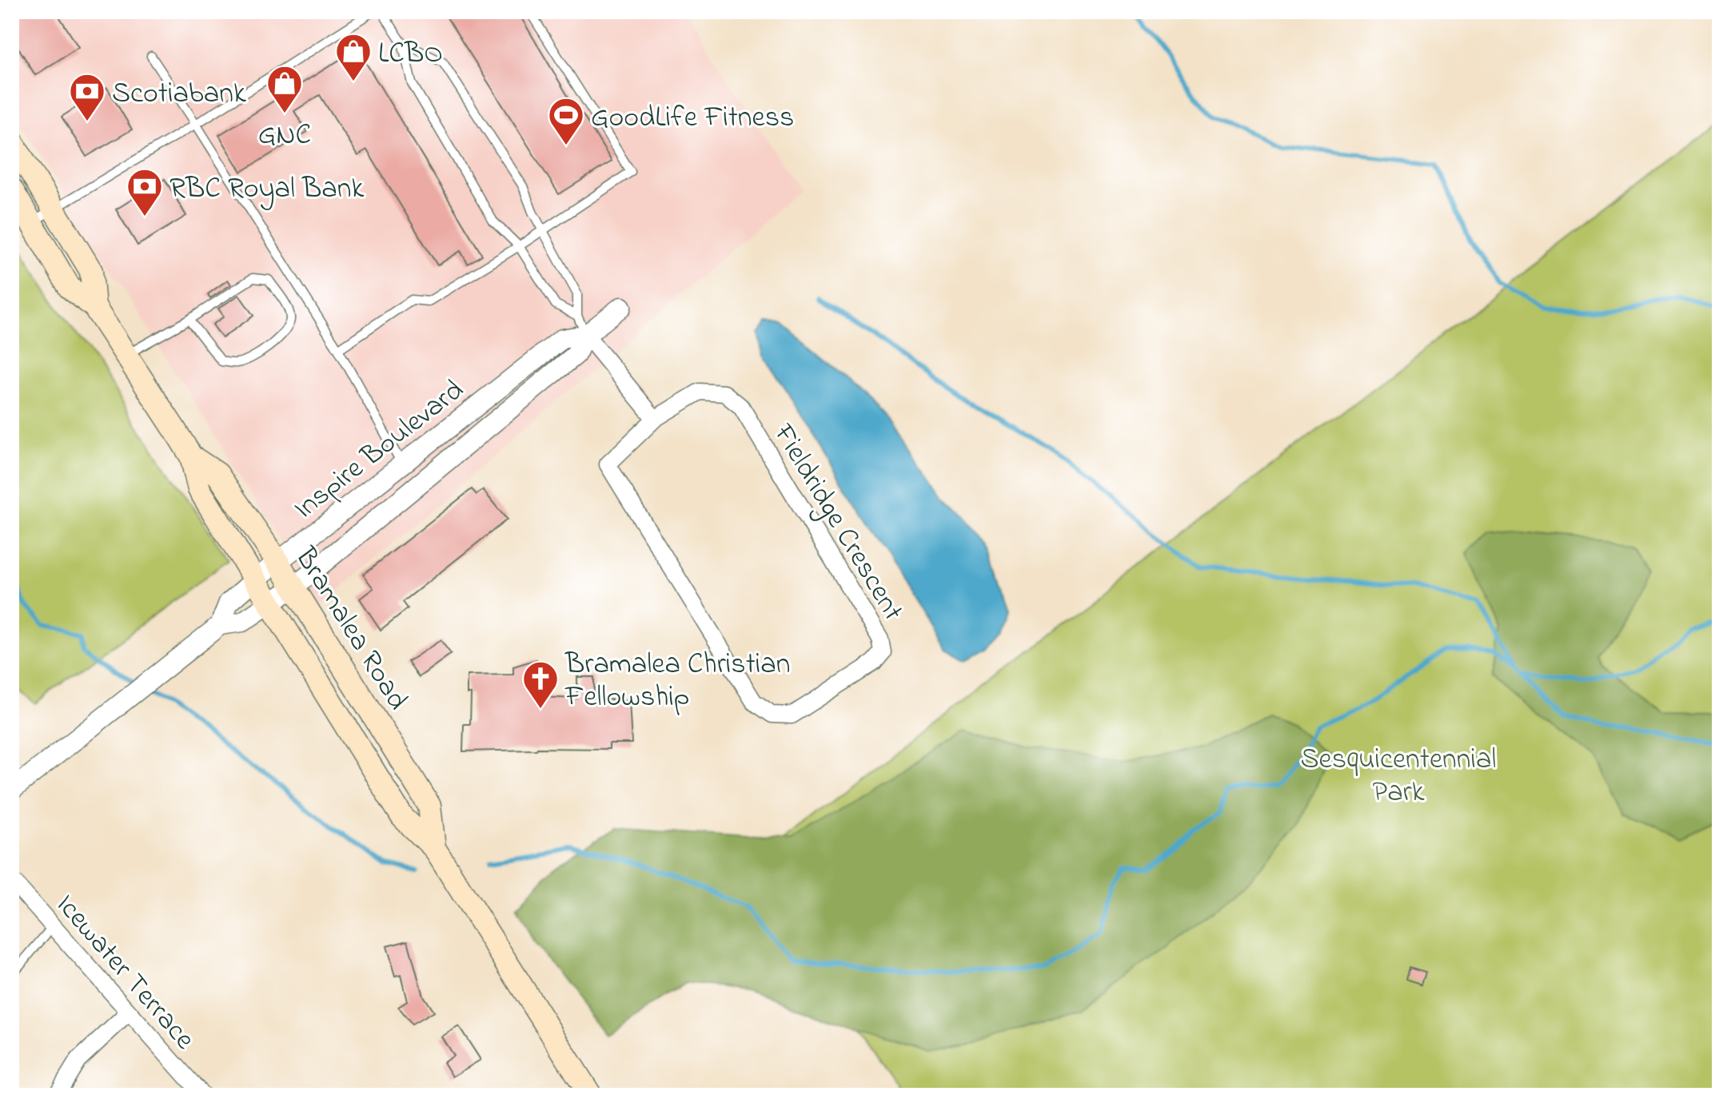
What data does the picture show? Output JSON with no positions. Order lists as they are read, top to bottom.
{
  "streets": {
    "main road": ["Bramalea Road"],
    "street": ["Inspire Boulevard", "Fieldridge Crescent", "Icewater Terrace"]
  },
  "crossings": [
    ["Inspire Boulevard", "Bramalea Road"]
  ],
  "parks": ["Sesquicentennial Park"],
  "places": {
    "shop": ["LCBO", "GNC"],
    "bank": ["Scotiabank", "RBC Royal Bank"],
    "sports": ["GoodLife Fitness"],
    "church": ["Bramalea Christian Fellowship"]
  }
}
